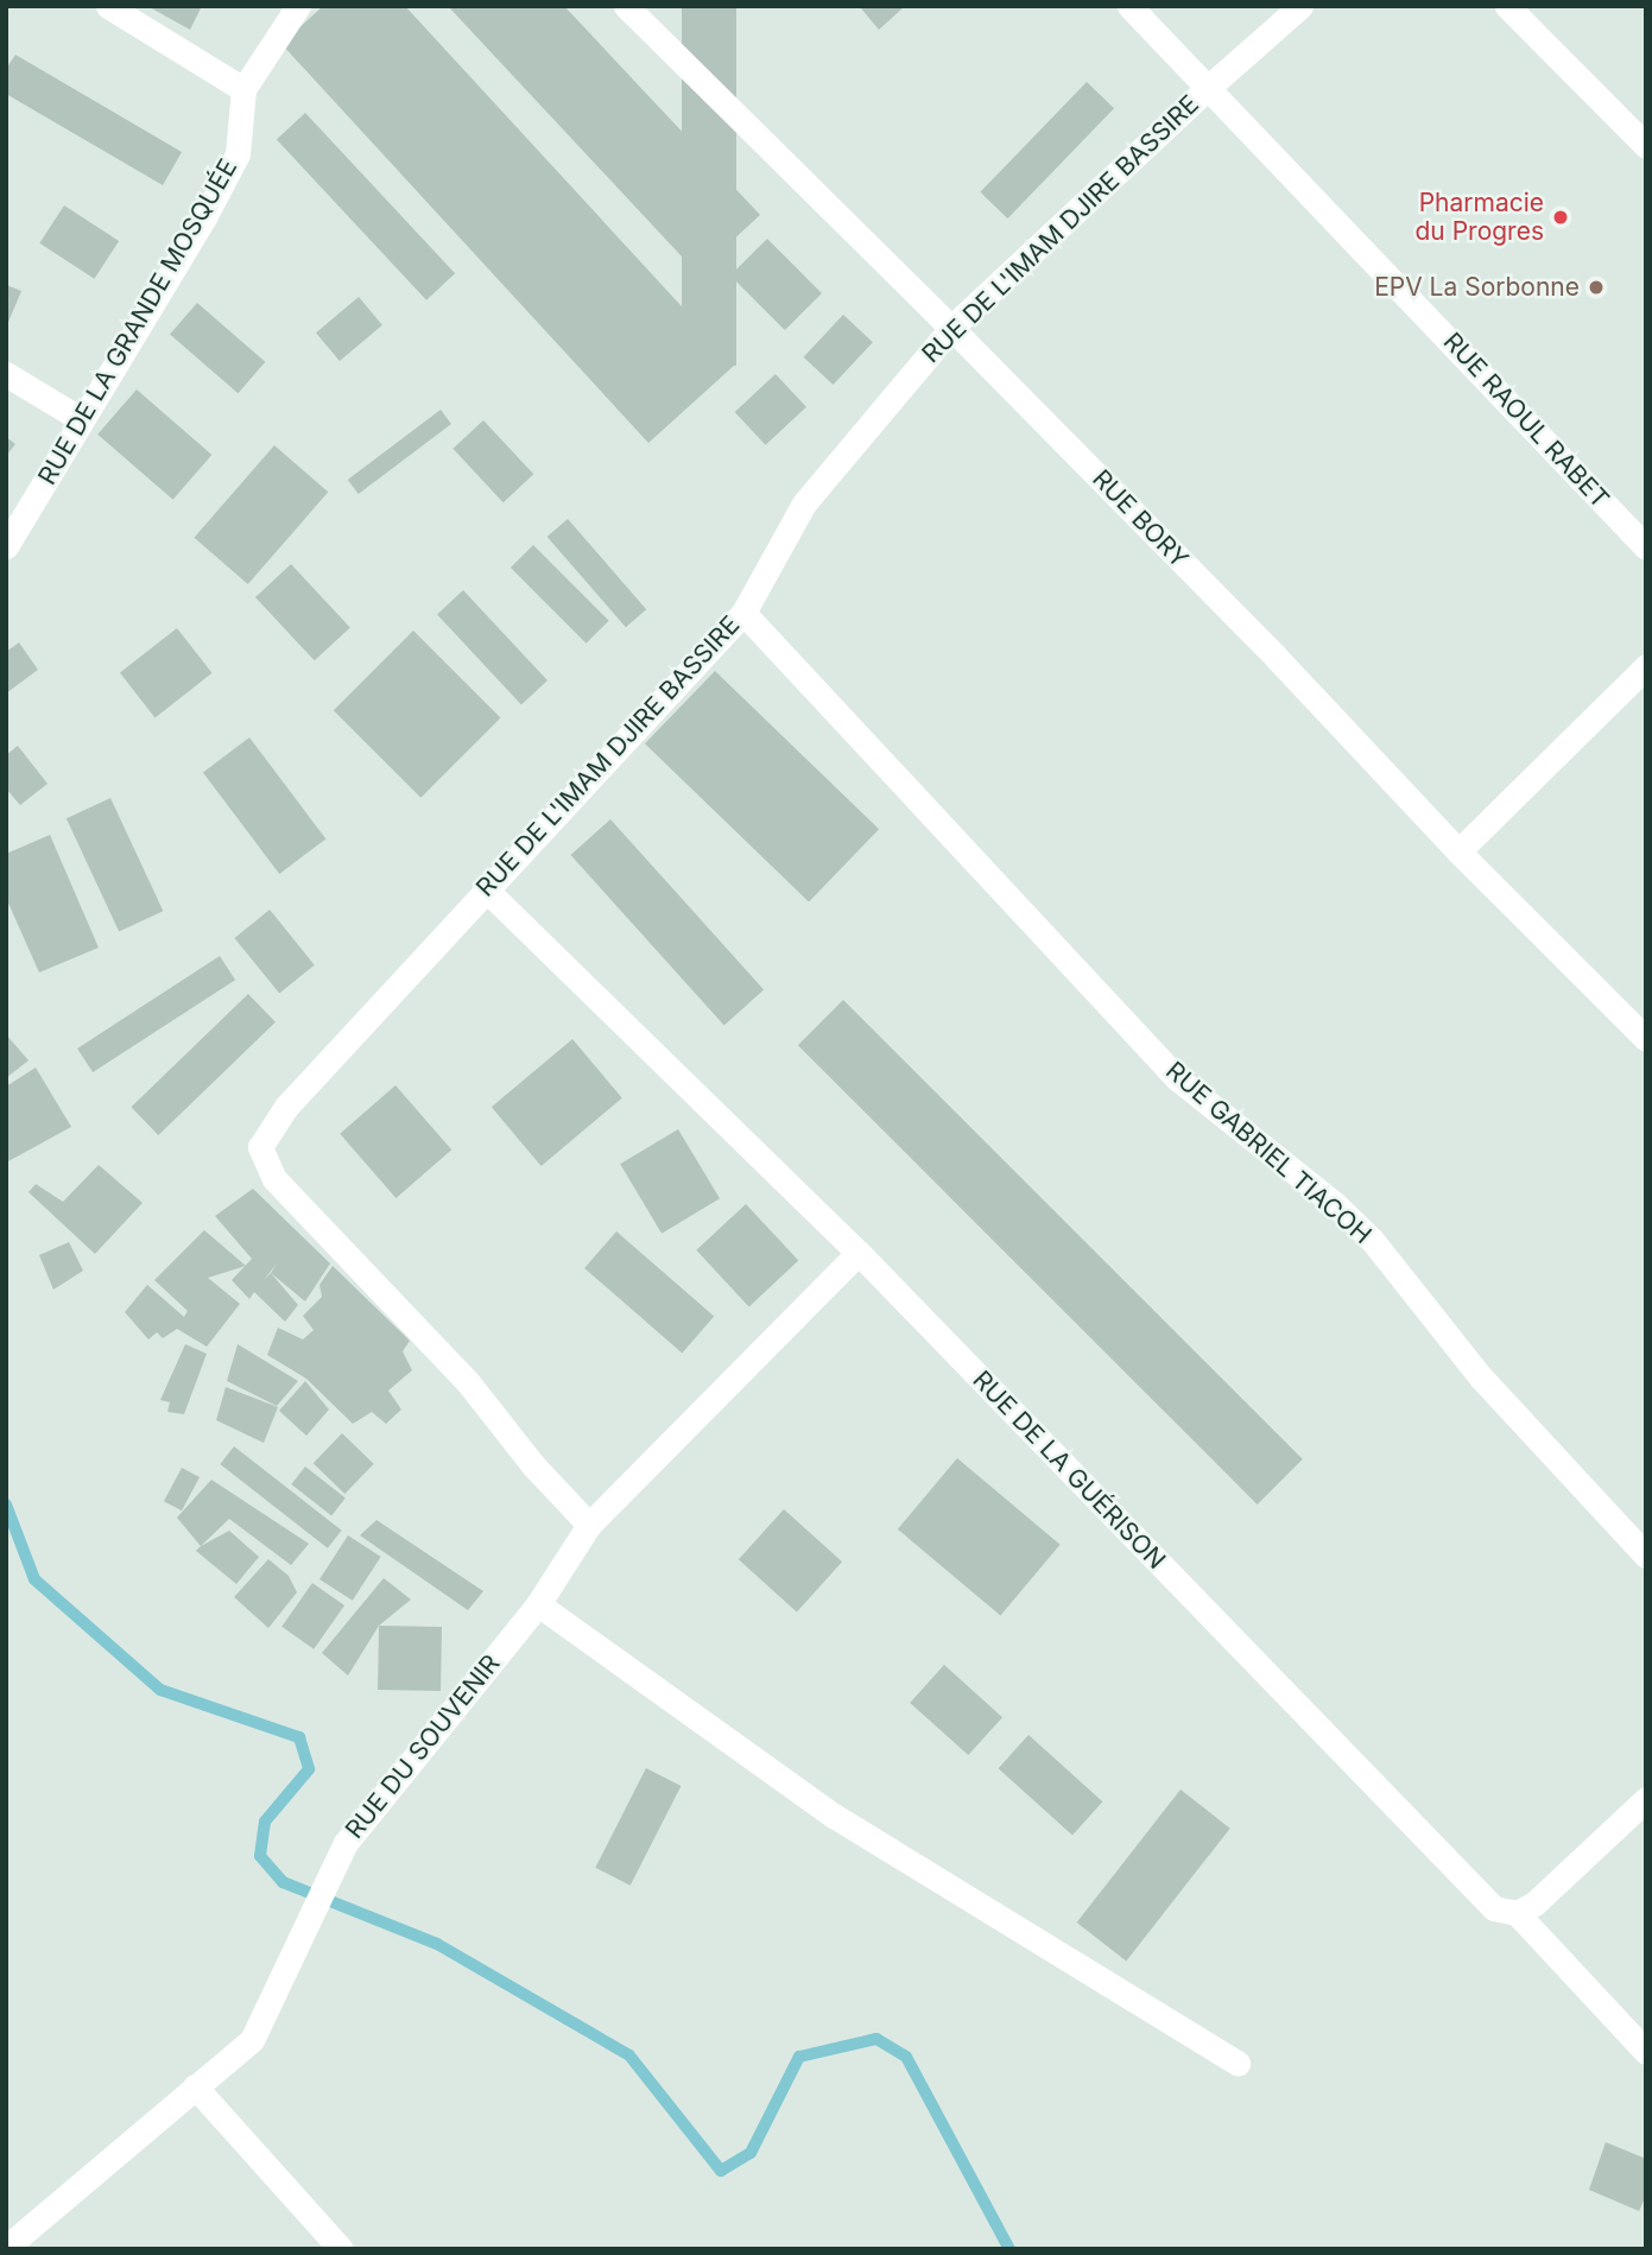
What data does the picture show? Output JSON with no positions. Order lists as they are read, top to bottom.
{
  "streets": {
    "street": [
      "RUE DE L'IMAM DJIRE BASSIRE",
      "RUE DE LA GRANDE MOSQUÉE",
      "RUE RAOUL RABET",
      "RUE BORY",
      "RUE GABRIEL TIACOH",
      "RUE DE LA GUÉRISON",
      "RUE DU SOUVENIR"
    ]
  },
  "crossings": [
    ["RUE DE L'IMAM DJIRE BASSIRE", "RUE RAOUL RABET"],
    ["RUE DE L'IMAM DJIRE BASSIRE", "RUE BORY"],
    ["RUE DE L'IMAM DJIRE BASSIRE", "RUE GABRIEL TIACOH"],
    ["RUE DE L'IMAM DJIRE BASSIRE", "RUE DE LA GUÉRISON"],
    ["RUE DE L'IMAM DJIRE BASSIRE", "RUE DU SOUVENIR"],
    ["RUE DE LA GUÉRISON", "RUE DU SOUVENIR"]
  ],
  "places": ["Pharmacie du Progres", "EPV La Sorbonne"]
}
